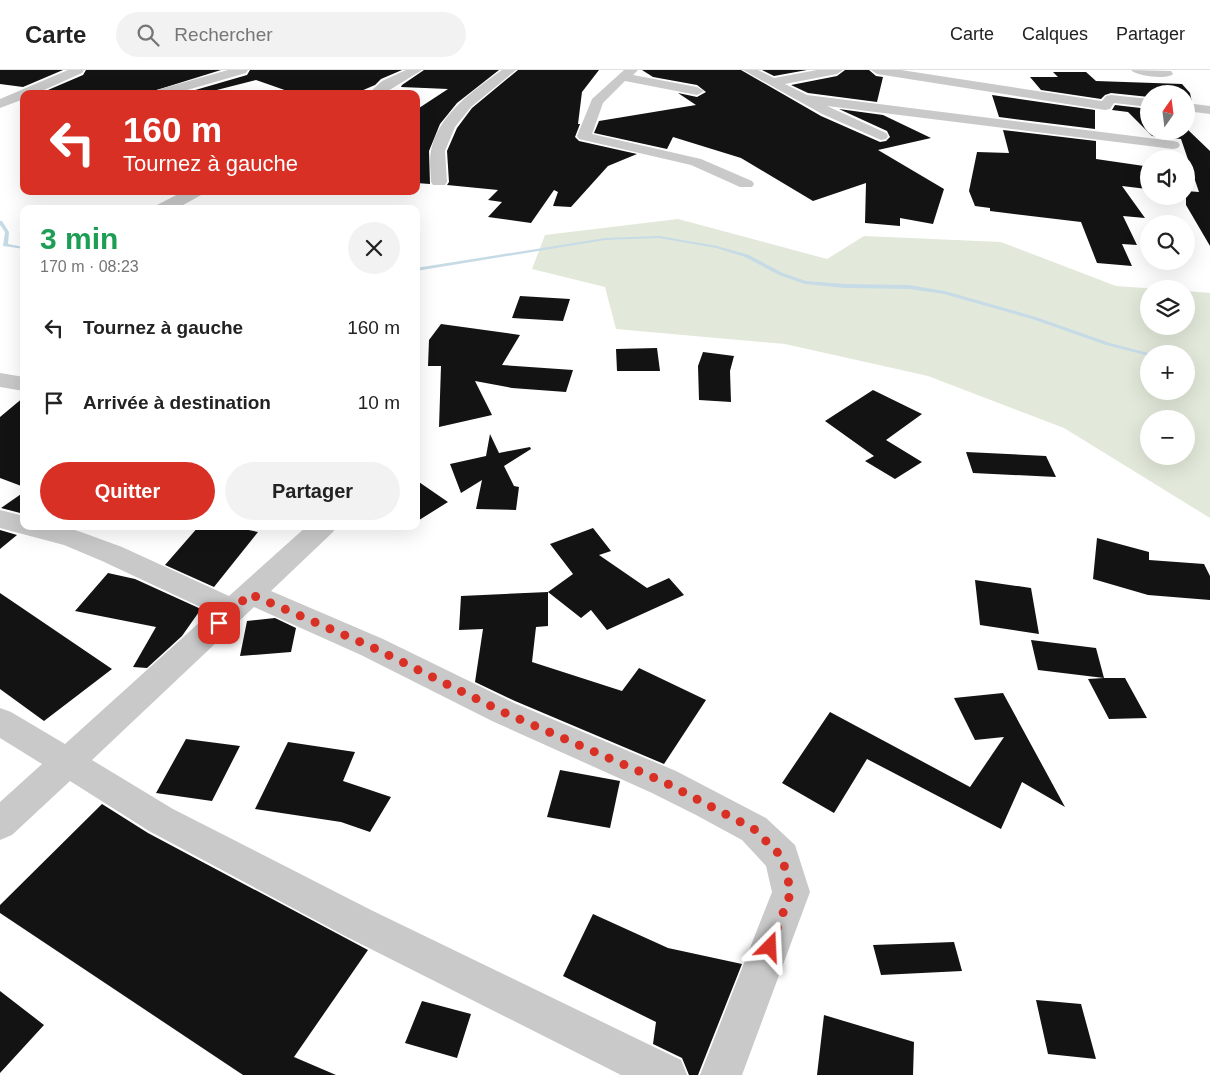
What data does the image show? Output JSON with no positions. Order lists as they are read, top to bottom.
{
  "north": "top",
  "page": {
    "header": "Carte",
    "search": "Rechercher",
    "nav": ["Carte", "Calques", "Partager"],
    "map_buttons": ["+", "−"],
    "turn": ["160 m", "Tournez à gauche"],
    "heading": ["3 min", "170 m · 08:23"],
    "list": [
      {
        "name": "Tournez à gauche",
        "value": "160 m"
      },
      {
        "name": "Arrivée à destination",
        "value": "10 m"
      }
    ],
    "buttons": ["Quitter", "Partager"]
  }
}
